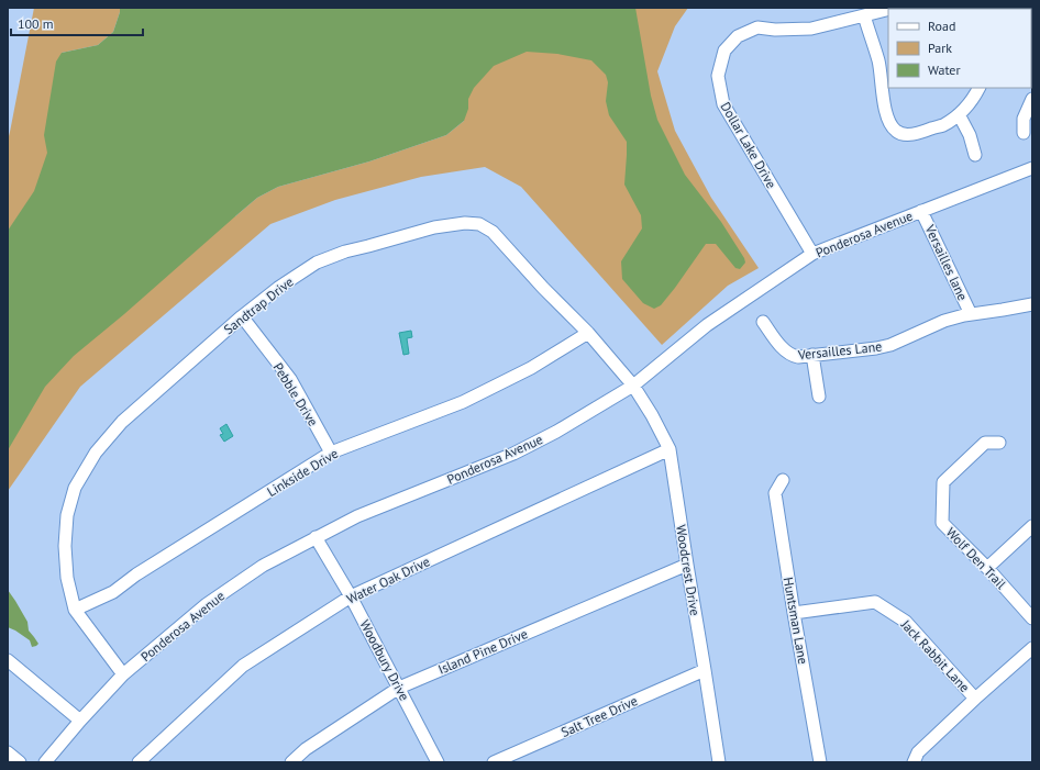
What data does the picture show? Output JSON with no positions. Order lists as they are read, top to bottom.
{
  "streets": {
    "street": [
      "Dollar Lake Drive",
      "Ponderosa Avenue",
      "Versailles lane",
      "Sandtrap Drive",
      "Versailles Lane",
      "Pebble Drive",
      "Linkside Drive",
      "Wolf Den Trail",
      "Woodcrest Drive",
      "Water Oak Drive",
      "Huntsman Lane",
      "Island Pine Drive",
      "Jack Rabbit Lane",
      "Woodbury Drive",
      "Salt Tree Drive"
    ]
  },
  "crossings": [
    ["Dollar Lake Drive", "Ponderosa Avenue"],
    ["Ponderosa Avenue", "Versailles lane"],
    ["Ponderosa Avenue", "Sandtrap Drive"],
    ["Ponderosa Avenue", "Woodcrest Drive"],
    ["Ponderosa Avenue", "Woodbury Drive"],
    ["Versailles lane", "Versailles Lane"],
    ["Sandtrap Drive", "Pebble Drive"],
    ["Sandtrap Drive", "Linkside Drive"],
    ["Sandtrap Drive", "Woodcrest Drive"],
    ["Pebble Drive", "Linkside Drive"],
    ["Woodcrest Drive", "Water Oak Drive"],
    ["Woodcrest Drive", "Island Pine Drive"],
    ["Woodcrest Drive", "Salt Tree Drive"],
    ["Water Oak Drive", "Woodbury Drive"],
    ["Huntsman Lane", "Jack Rabbit Lane"],
    ["Island Pine Drive", "Woodbury Drive"]
  ],
  "legend": ["Road", "Park", "Water"],
  "scale_bar": "100 m"
}
